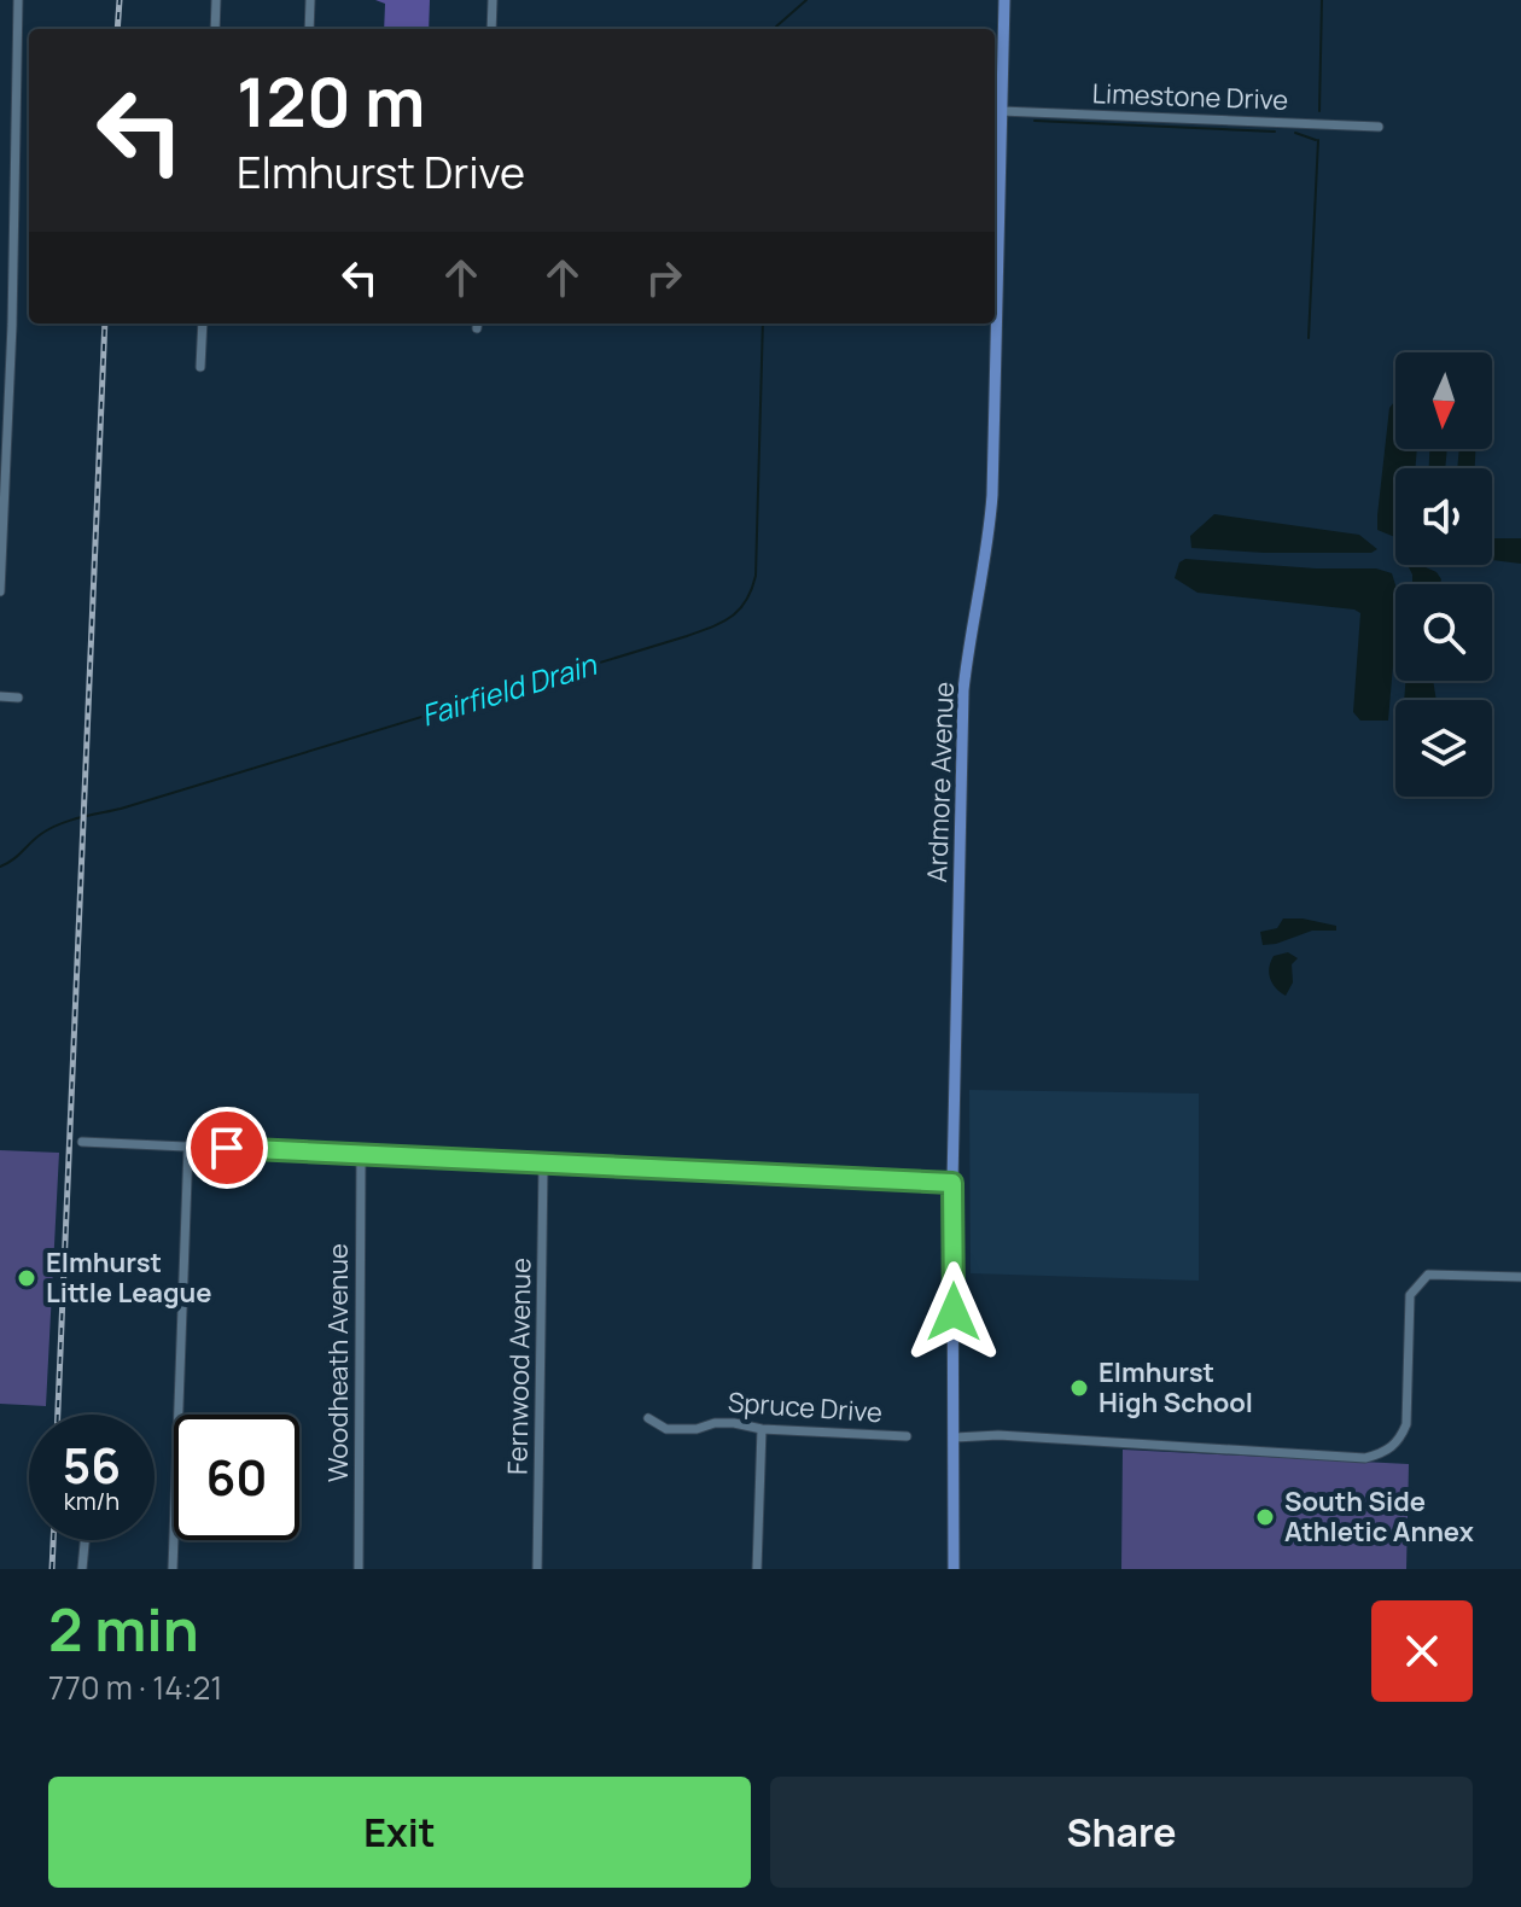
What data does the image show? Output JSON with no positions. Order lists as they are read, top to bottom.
{
  "streets": {
    "main road": ["Ardmore Avenue"],
    "street": [
      "Limestone Drive",
      "Woodheath Avenue",
      "Fernwood Avenue",
      "Spruce Drive"
    ]
  },
  "crossings": [
    ["Limestone Drive", "Ardmore Avenue"]
  ],
  "water": ["Fairfield Drain"],
  "places": ["Elmhurst Little League", "Elmhurst High School", "South Side Athletic Annex"],
  "north": "bottom",
  "page": {
    "turn": ["120 m", "Elmhurst Drive"],
    "speed": "56 km/h",
    "limit": "60",
    "heading": ["2 min", "770 m · 14:21"],
    "buttons": ["Exit", "Share"]
  }
}
